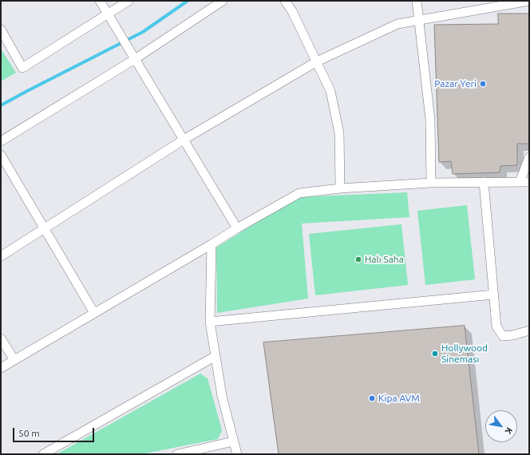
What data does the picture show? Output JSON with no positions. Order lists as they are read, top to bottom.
{
  "places": [
    "Pazar Yeri",
    "Halı Saha",
    "Hollywood Sineması",
    "Kipa AVM"
  ],
  "scale_bar": "50 m",
  "north": "bottom right"
}
